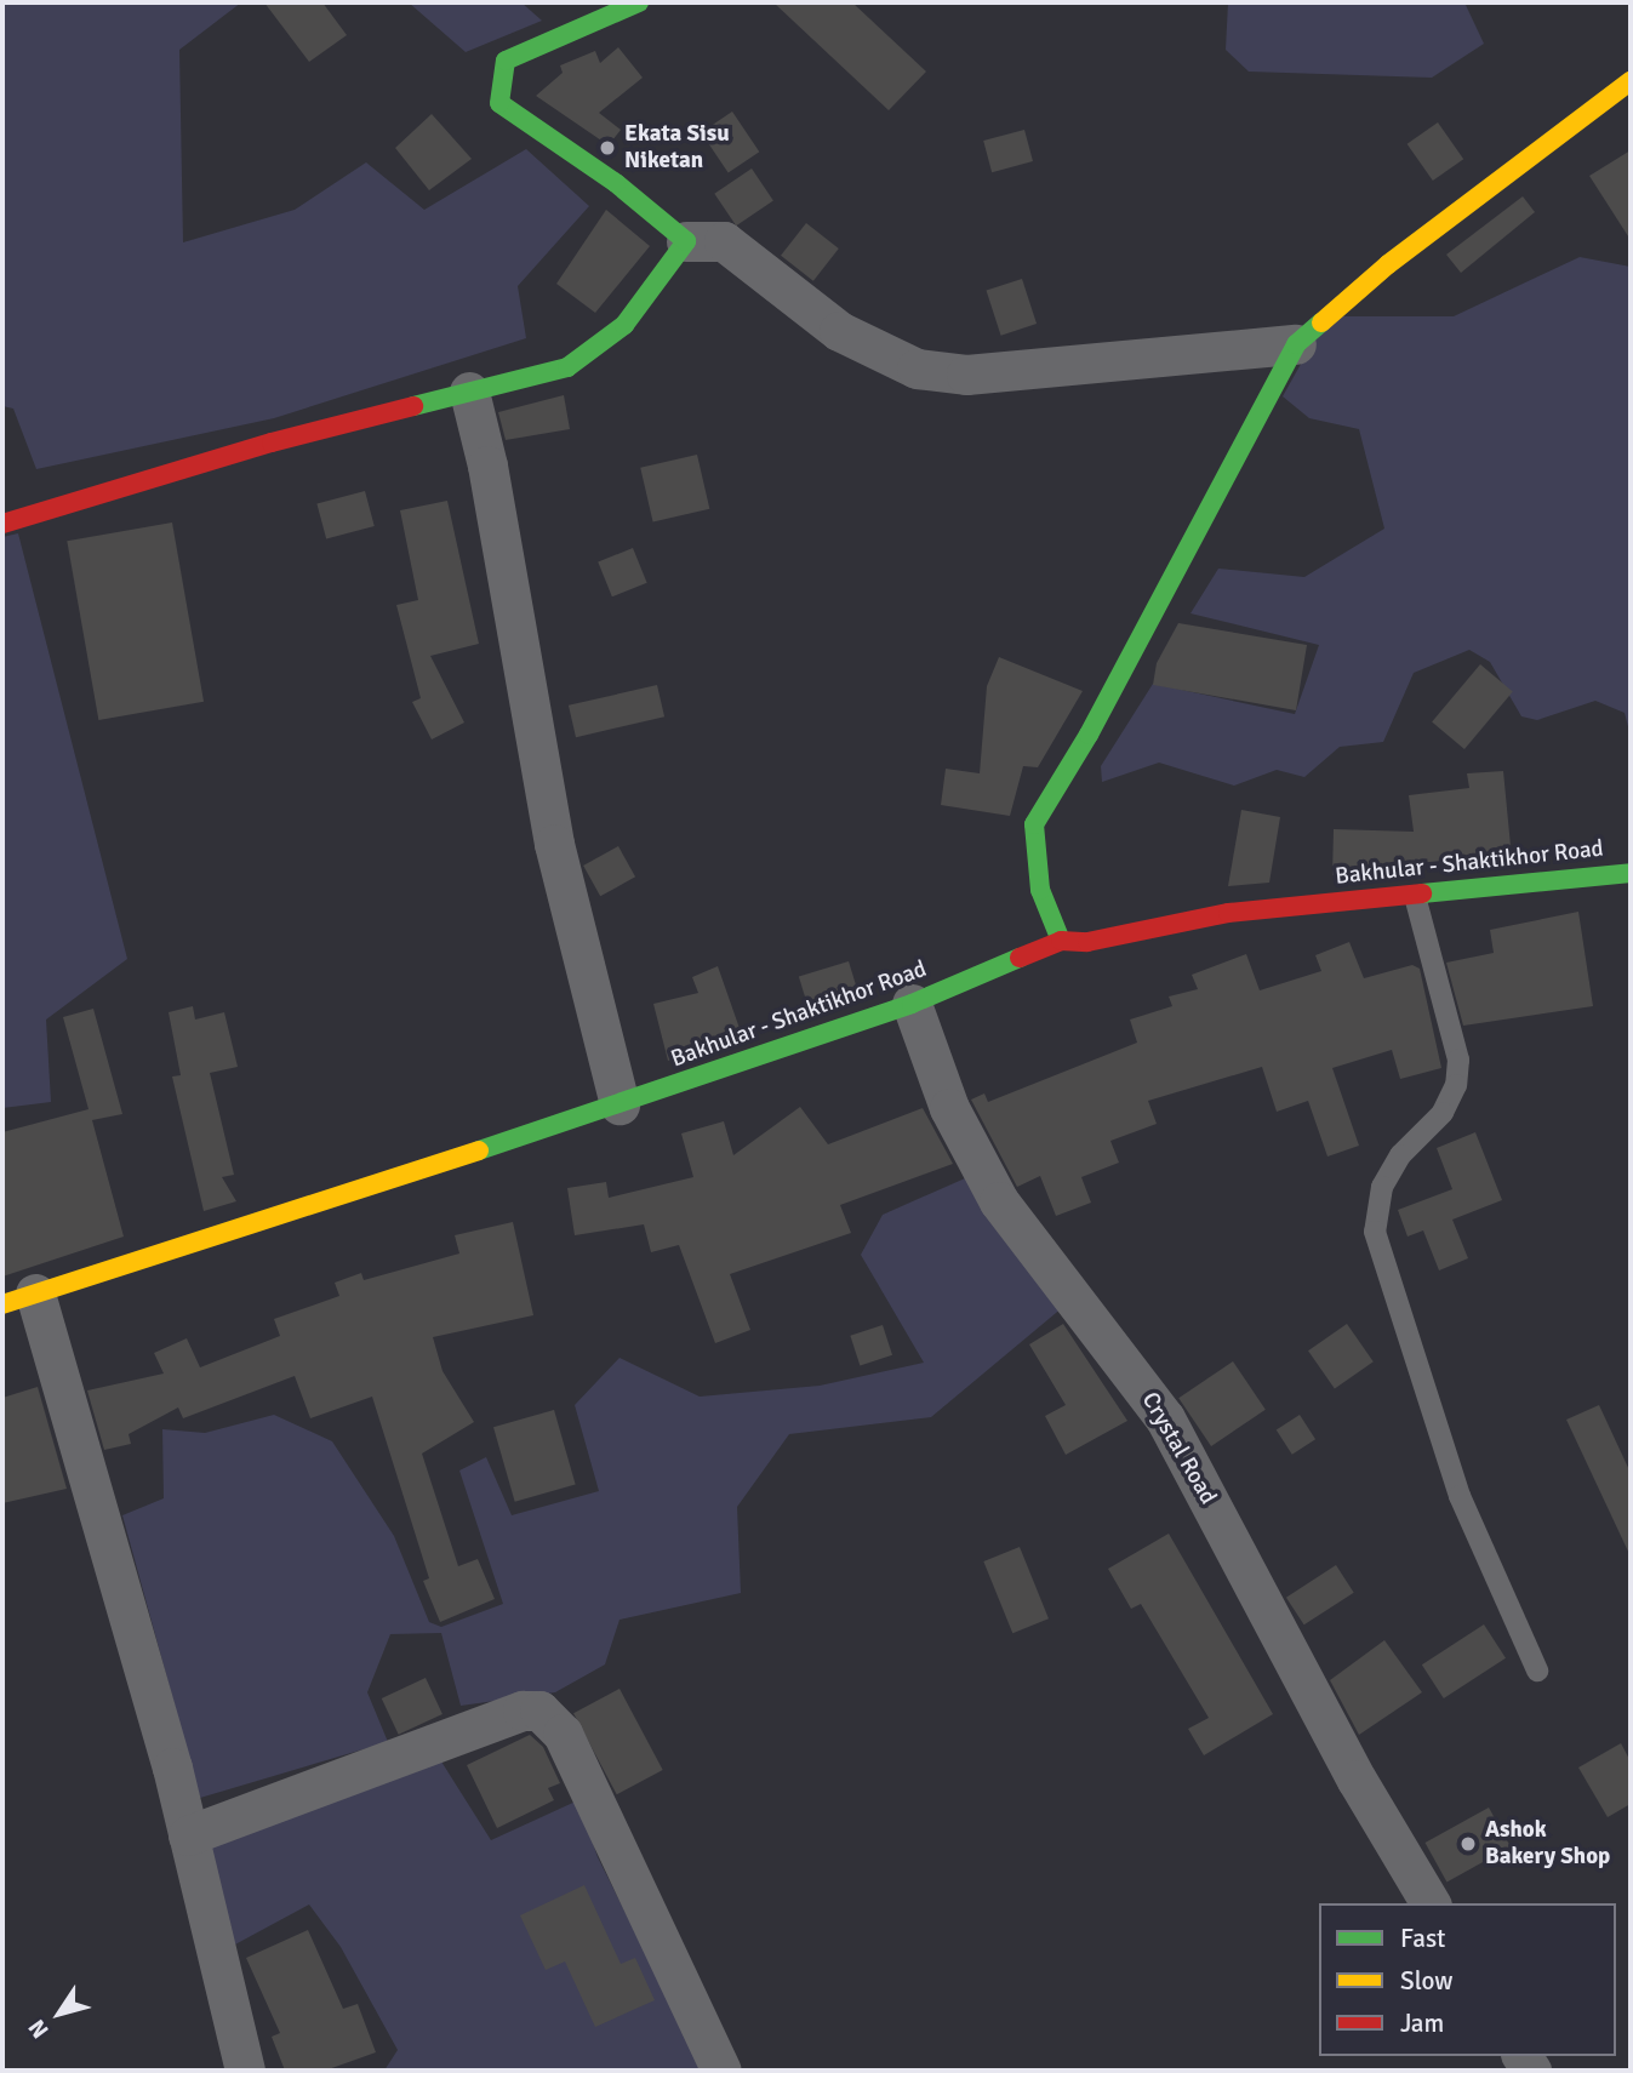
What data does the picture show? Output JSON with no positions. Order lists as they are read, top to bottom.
{
  "streets": {
    "street": ["Bakhular - Shaktikhor Road", "Crystal Road"]
  },
  "crossings": [
    ["Bakhular - Shaktikhor Road", "Crystal Road"]
  ],
  "places": ["Ekata Sisu Niketan", "Ashok Bakery Shop"],
  "legend": ["Fast", "Slow", "Jam"],
  "north": "bottom left"
}
